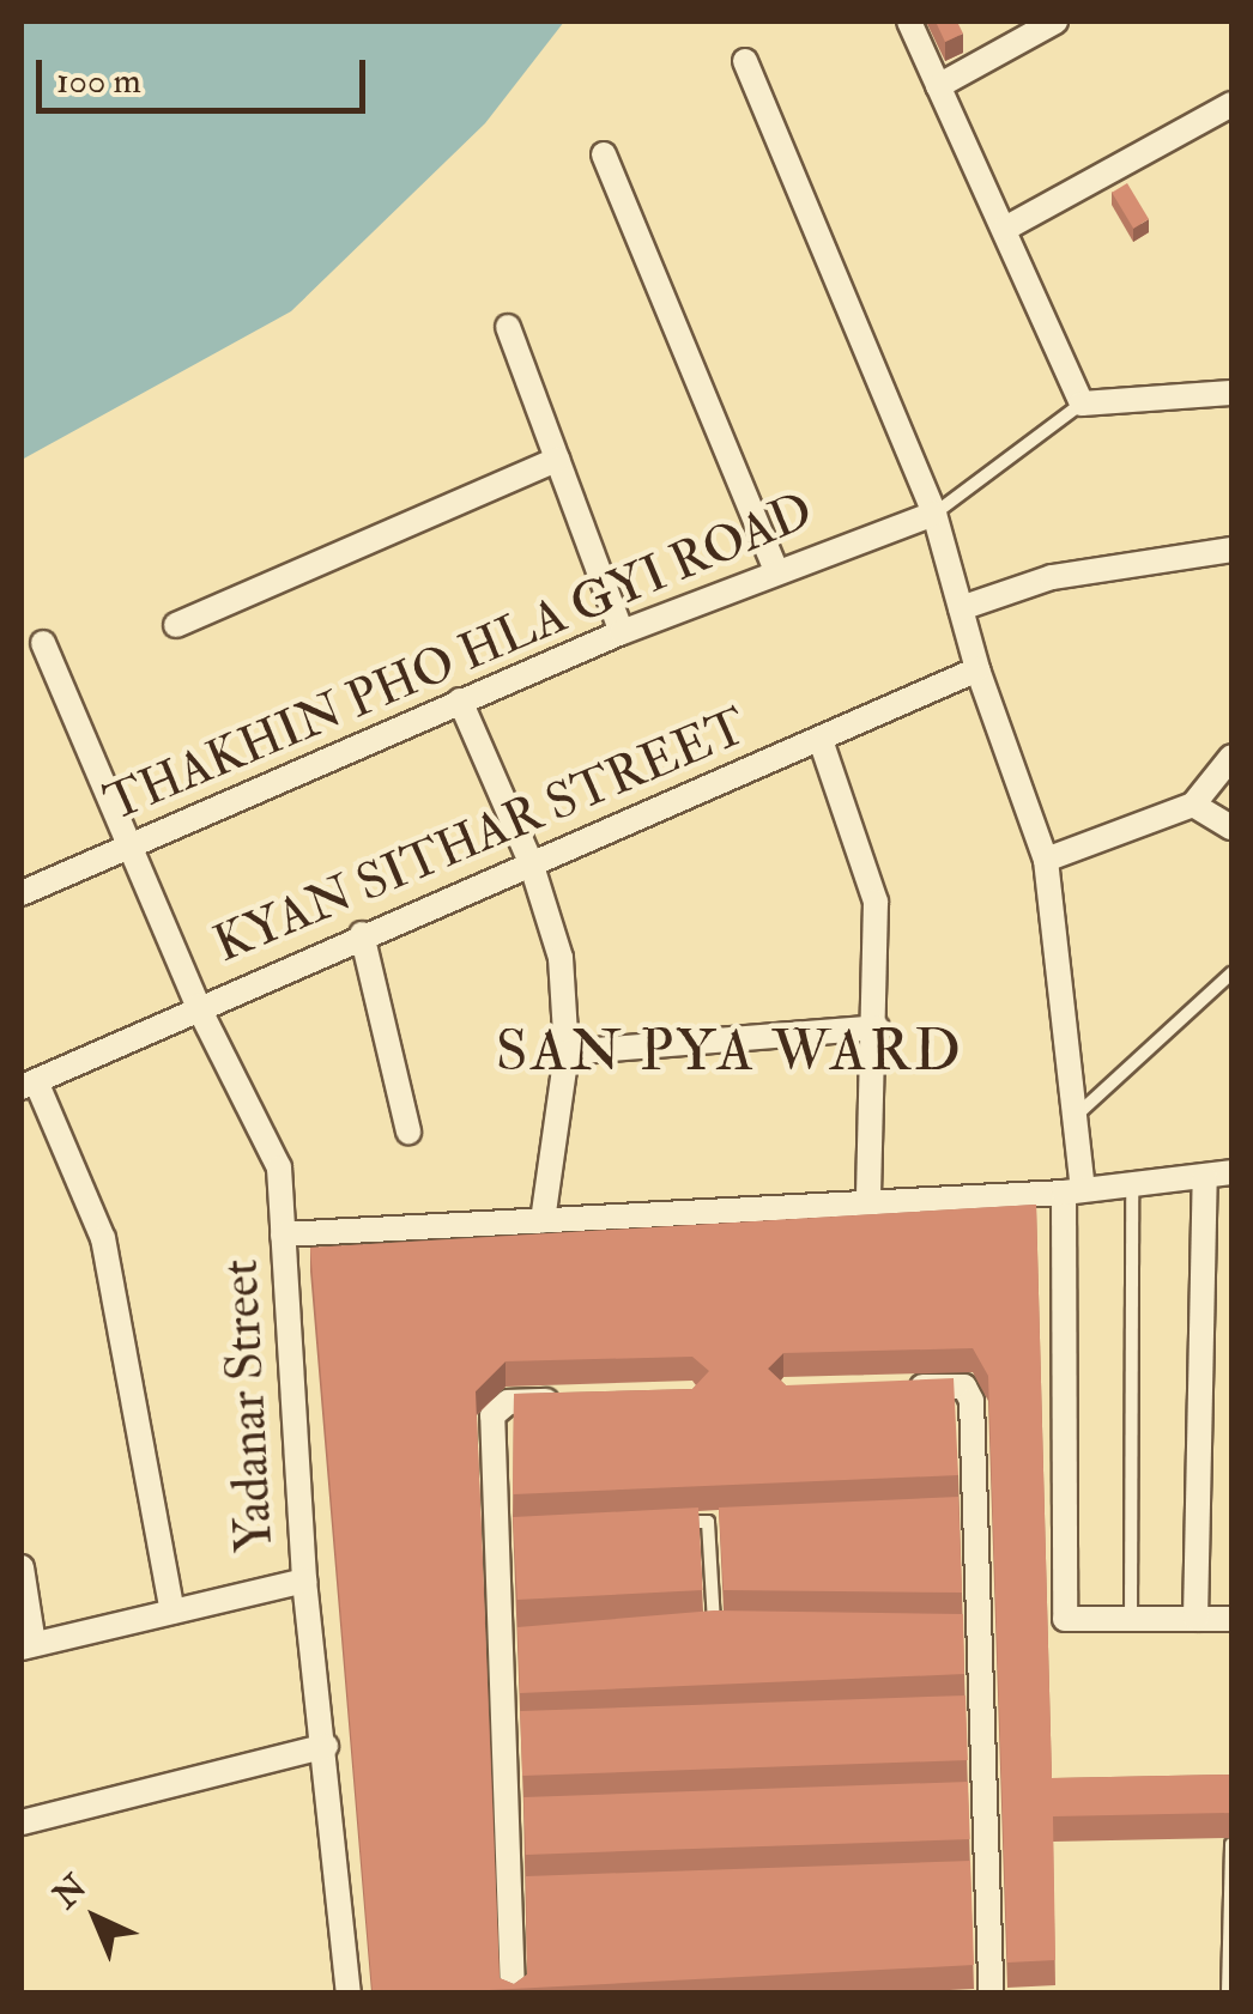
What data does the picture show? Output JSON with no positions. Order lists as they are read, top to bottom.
{
  "streets": {
    "street": ["THAKHIN PHO HLA GYI ROAD", "KYAN SITHAR STREET", "Yadanar Street"]
  },
  "crossings": [
    ["THAKHIN PHO HLA GYI ROAD", "Yadanar Street"],
    ["KYAN SITHAR STREET", "Yadanar Street"]
  ],
  "districts": ["SAN PYA WARD"],
  "scale_bar": "100 m",
  "north": "top left"
}
